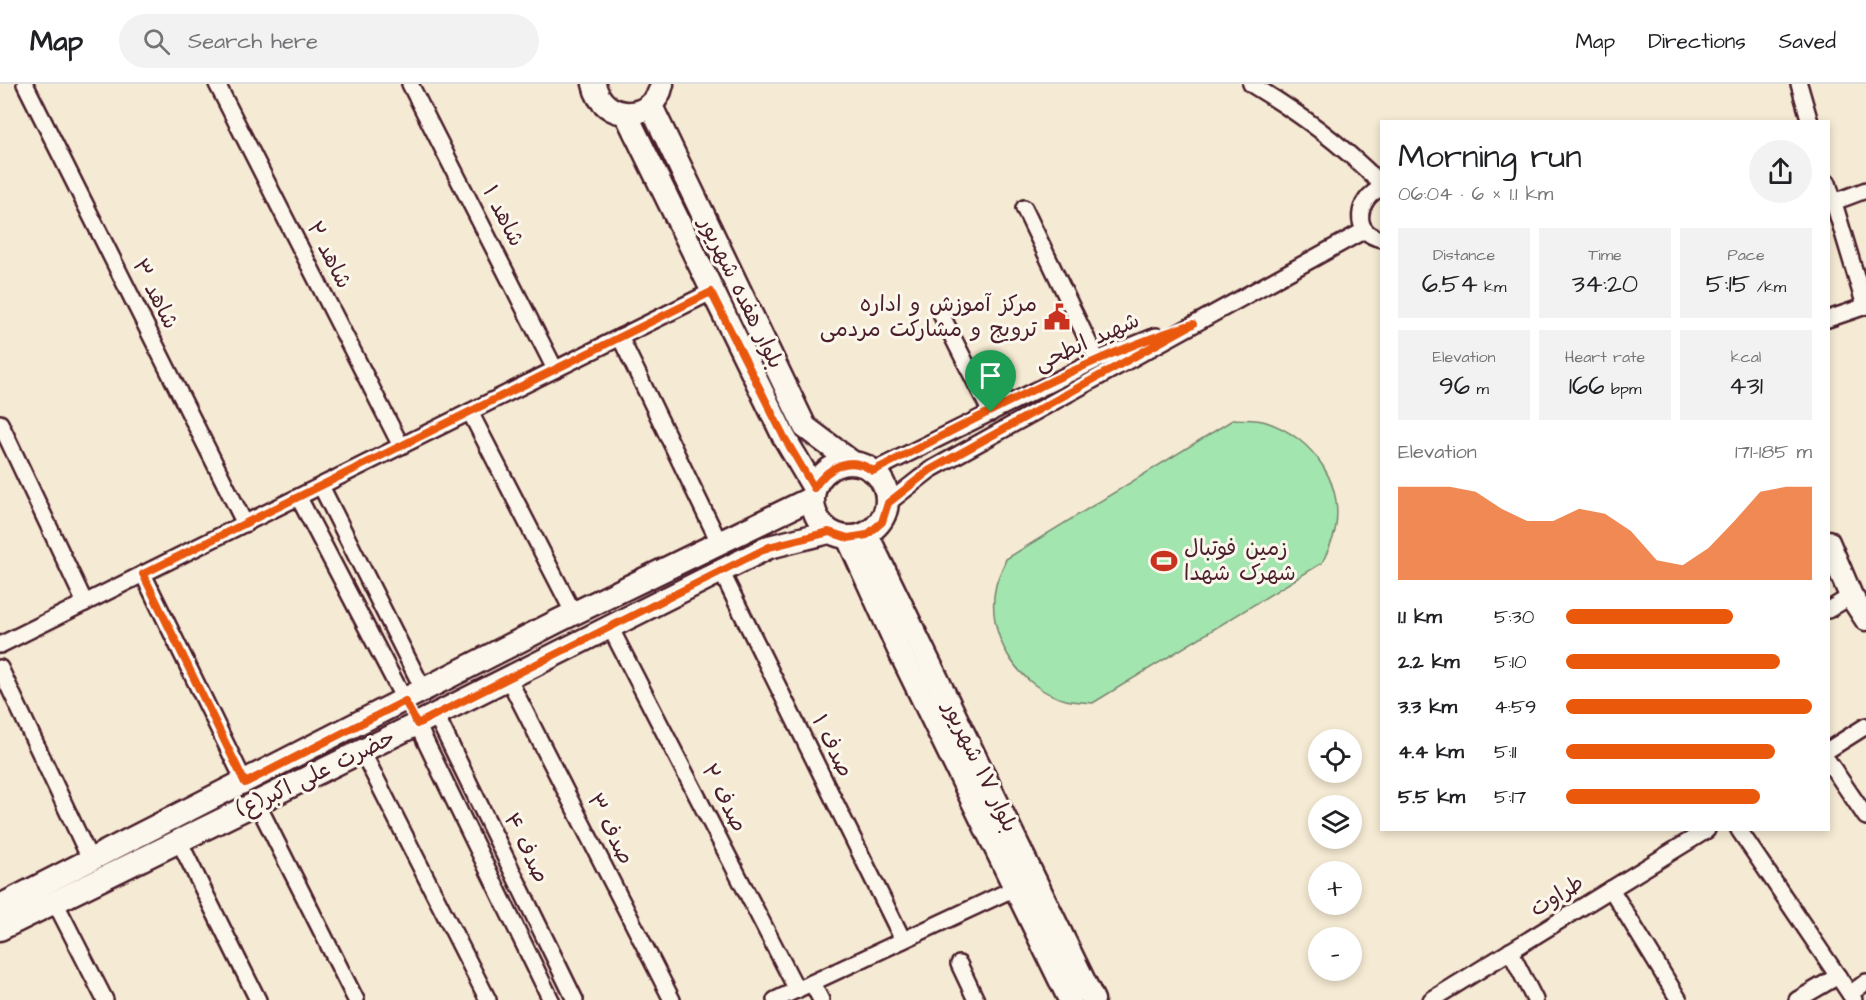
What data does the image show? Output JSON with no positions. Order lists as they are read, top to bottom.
{
  "streets": {
    "street": [
      "شاهد ۱",
      "شاهد ۲",
      "بلوار هفده شهریور",
      "شاهد ۳",
      "شهید ابطحی",
      "صدف ۱",
      "بلوار ۱۷ شهریور",
      "حضرت علی اکبر(ع)",
      "صدف ۲",
      "صدف ۳",
      "صدف ۴",
      "طراوت"
    ]
  },
  "crossings": [
    ["بلوار هفده شهریور", "شهید ابطحی"],
    ["بلوار هفده شهریور", "بلوار ۱۷ شهریور"],
    ["بلوار هفده شهریور", "حضرت علی اکبر(ع)"],
    ["شهید ابطحی", "بلوار ۱۷ شهریور"],
    ["شهید ابطحی", "حضرت علی اکبر(ع)"],
    ["صدف ۱", "حضرت علی اکبر(ع)"],
    ["بلوار ۱۷ شهریور", "حضرت علی اکبر(ع)"],
    ["حضرت علی اکبر(ع)", "صدف ۲"],
    ["حضرت علی اکبر(ع)", "صدف ۳"],
    ["حضرت علی اکبر(ع)", "صدف ۴"]
  ],
  "places": {
    "public building": ["مرکز آموزش و اداره ترویج و مشارکت مردمی"],
    "sports": ["زمین فوتبال شهرک شهدا"]
  },
  "page": {
    "header": "Map",
    "search": "Search here",
    "nav": ["Map", "Directions", "Saved"],
    "heading": ["Morning run", "06:04 · 6 × 1.1 km"],
    "stats": [
      ["Distance", "6.54 km"],
      ["Time", "34:20"],
      ["Pace", "5:15 /km"],
      ["Elevation", "96 m"],
      ["Heart rate", "166 bpm"],
      ["kcal", "431"]
    ],
    "chart": ["Elevation", "171–185 m"],
    "list": [
      {
        "name": "1.1 km",
        "note": "5:30"
      },
      {
        "name": "2.2 km",
        "note": "5:10"
      },
      {
        "name": "3.3 km",
        "note": "4:59"
      },
      {
        "name": "4.4 km",
        "note": "5:11"
      },
      {
        "name": "5.5 km",
        "note": "5:17"
      }
    ],
    "map_buttons": ["+", "−"]
  }
}
